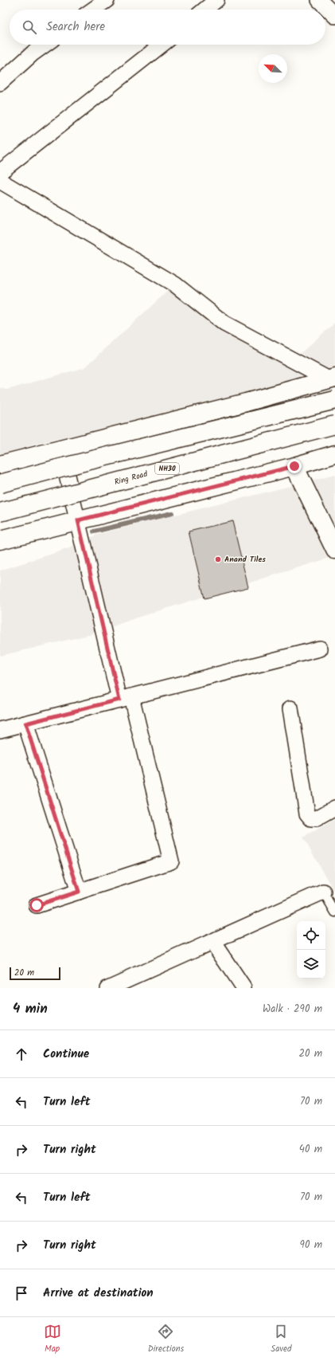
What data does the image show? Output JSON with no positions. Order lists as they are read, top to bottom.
{
  "streets": {
    "main road": ["NH30", "Ring Road"]
  },
  "places": ["Anand Tiles"],
  "scale_bar": "20 m",
  "north": "top left",
  "page": {
    "search": "Search here",
    "scale": "20 m",
    "heading": ["4 min", "Walk · 290 m"],
    "list": [
      ["Continue", "20 m"],
      ["Turn left", "70 m"],
      ["Turn right", "40 m"],
      ["Turn left", "70 m"],
      ["Turn right", "90 m"],
      "Arrive at destination"
    ],
    "nav": ["Map", "Directions", "Saved"]
  }
}
